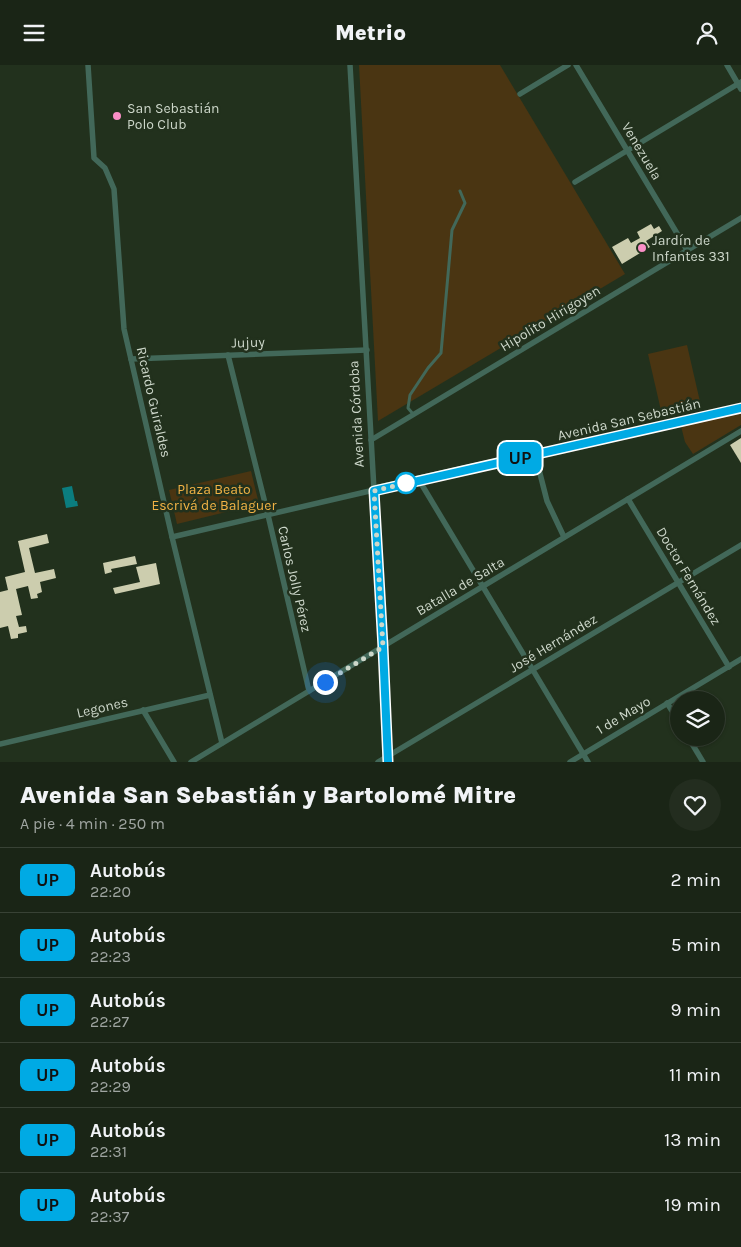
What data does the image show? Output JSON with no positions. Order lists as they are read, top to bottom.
{
  "streets": {
    "street": [
      "Venezuela",
      "Hipolito Hirigoyen",
      "Jujuy",
      "Ricardo Guiraldes",
      "Avenida Córdoba",
      "Avenida San Sebastián",
      "Doctor Fernández",
      "Carlos Jolly Pérez",
      "Batalla de Salta",
      "José Hernández",
      "Legones",
      "1 de Mayo"
    ]
  },
  "crossings": [
    ["Venezuela", "Hipolito Hirigoyen"],
    ["Hipolito Hirigoyen", "Avenida Córdoba"],
    ["Jujuy", "Ricardo Guiraldes"],
    ["Jujuy", "Avenida Córdoba"],
    ["Jujuy", "Carlos Jolly Pérez"],
    ["Ricardo Guiraldes", "Avenida San Sebastián"],
    ["Ricardo Guiraldes", "Batalla de Salta"],
    ["Ricardo Guiraldes", "Legones"],
    ["Avenida Córdoba", "Avenida San Sebastián"],
    ["Avenida Córdoba", "Batalla de Salta"],
    ["Avenida Córdoba", "José Hernández"],
    ["Avenida San Sebastián", "Carlos Jolly Pérez"],
    ["Doctor Fernández", "Batalla de Salta"],
    ["Doctor Fernández", "José Hernández"],
    ["Doctor Fernández", "1 de Mayo"],
    ["Carlos Jolly Pérez", "Batalla de Salta"]
  ],
  "parks": ["Plaza Beato Escrivá de Balaguer"],
  "places": ["San Sebastián Polo Club", "Jardín de Infantes 331"],
  "lines": ["bus line UP"],
  "page": {
    "header": "Metrio",
    "on_map": "UP",
    "heading": ["Avenida San Sebastián y Bartolomé Mitre", "A pie · 4 min · 250 m"],
    "list": [
      {
        "mark": "UP",
        "name": "Autobús",
        "note": "22:20",
        "value": "2 min"
      },
      {
        "mark": "UP",
        "name": "Autobús",
        "note": "22:23",
        "value": "5 min"
      },
      {
        "mark": "UP",
        "name": "Autobús",
        "note": "22:27",
        "value": "9 min"
      },
      {
        "mark": "UP",
        "name": "Autobús",
        "note": "22:29",
        "value": "11 min"
      },
      {
        "mark": "UP",
        "name": "Autobús",
        "note": "22:31",
        "value": "13 min"
      },
      {
        "mark": "UP",
        "name": "Autobús",
        "note": "22:37",
        "value": "19 min"
      }
    ]
  }
}
